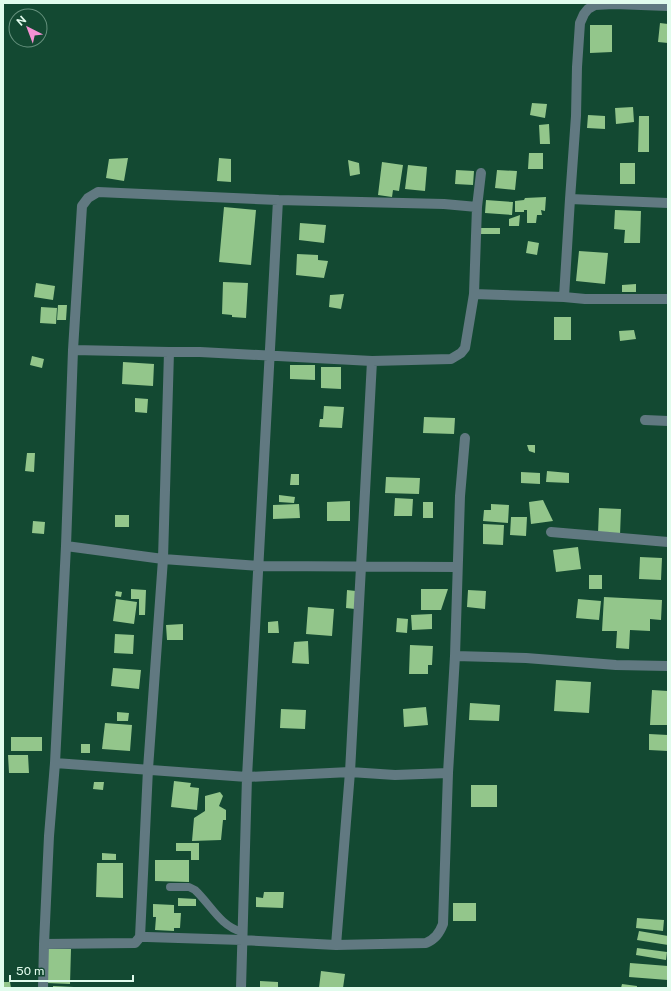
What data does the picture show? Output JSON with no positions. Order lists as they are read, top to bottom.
{
  "scale_bar": "50 m",
  "north": "top left"
}
